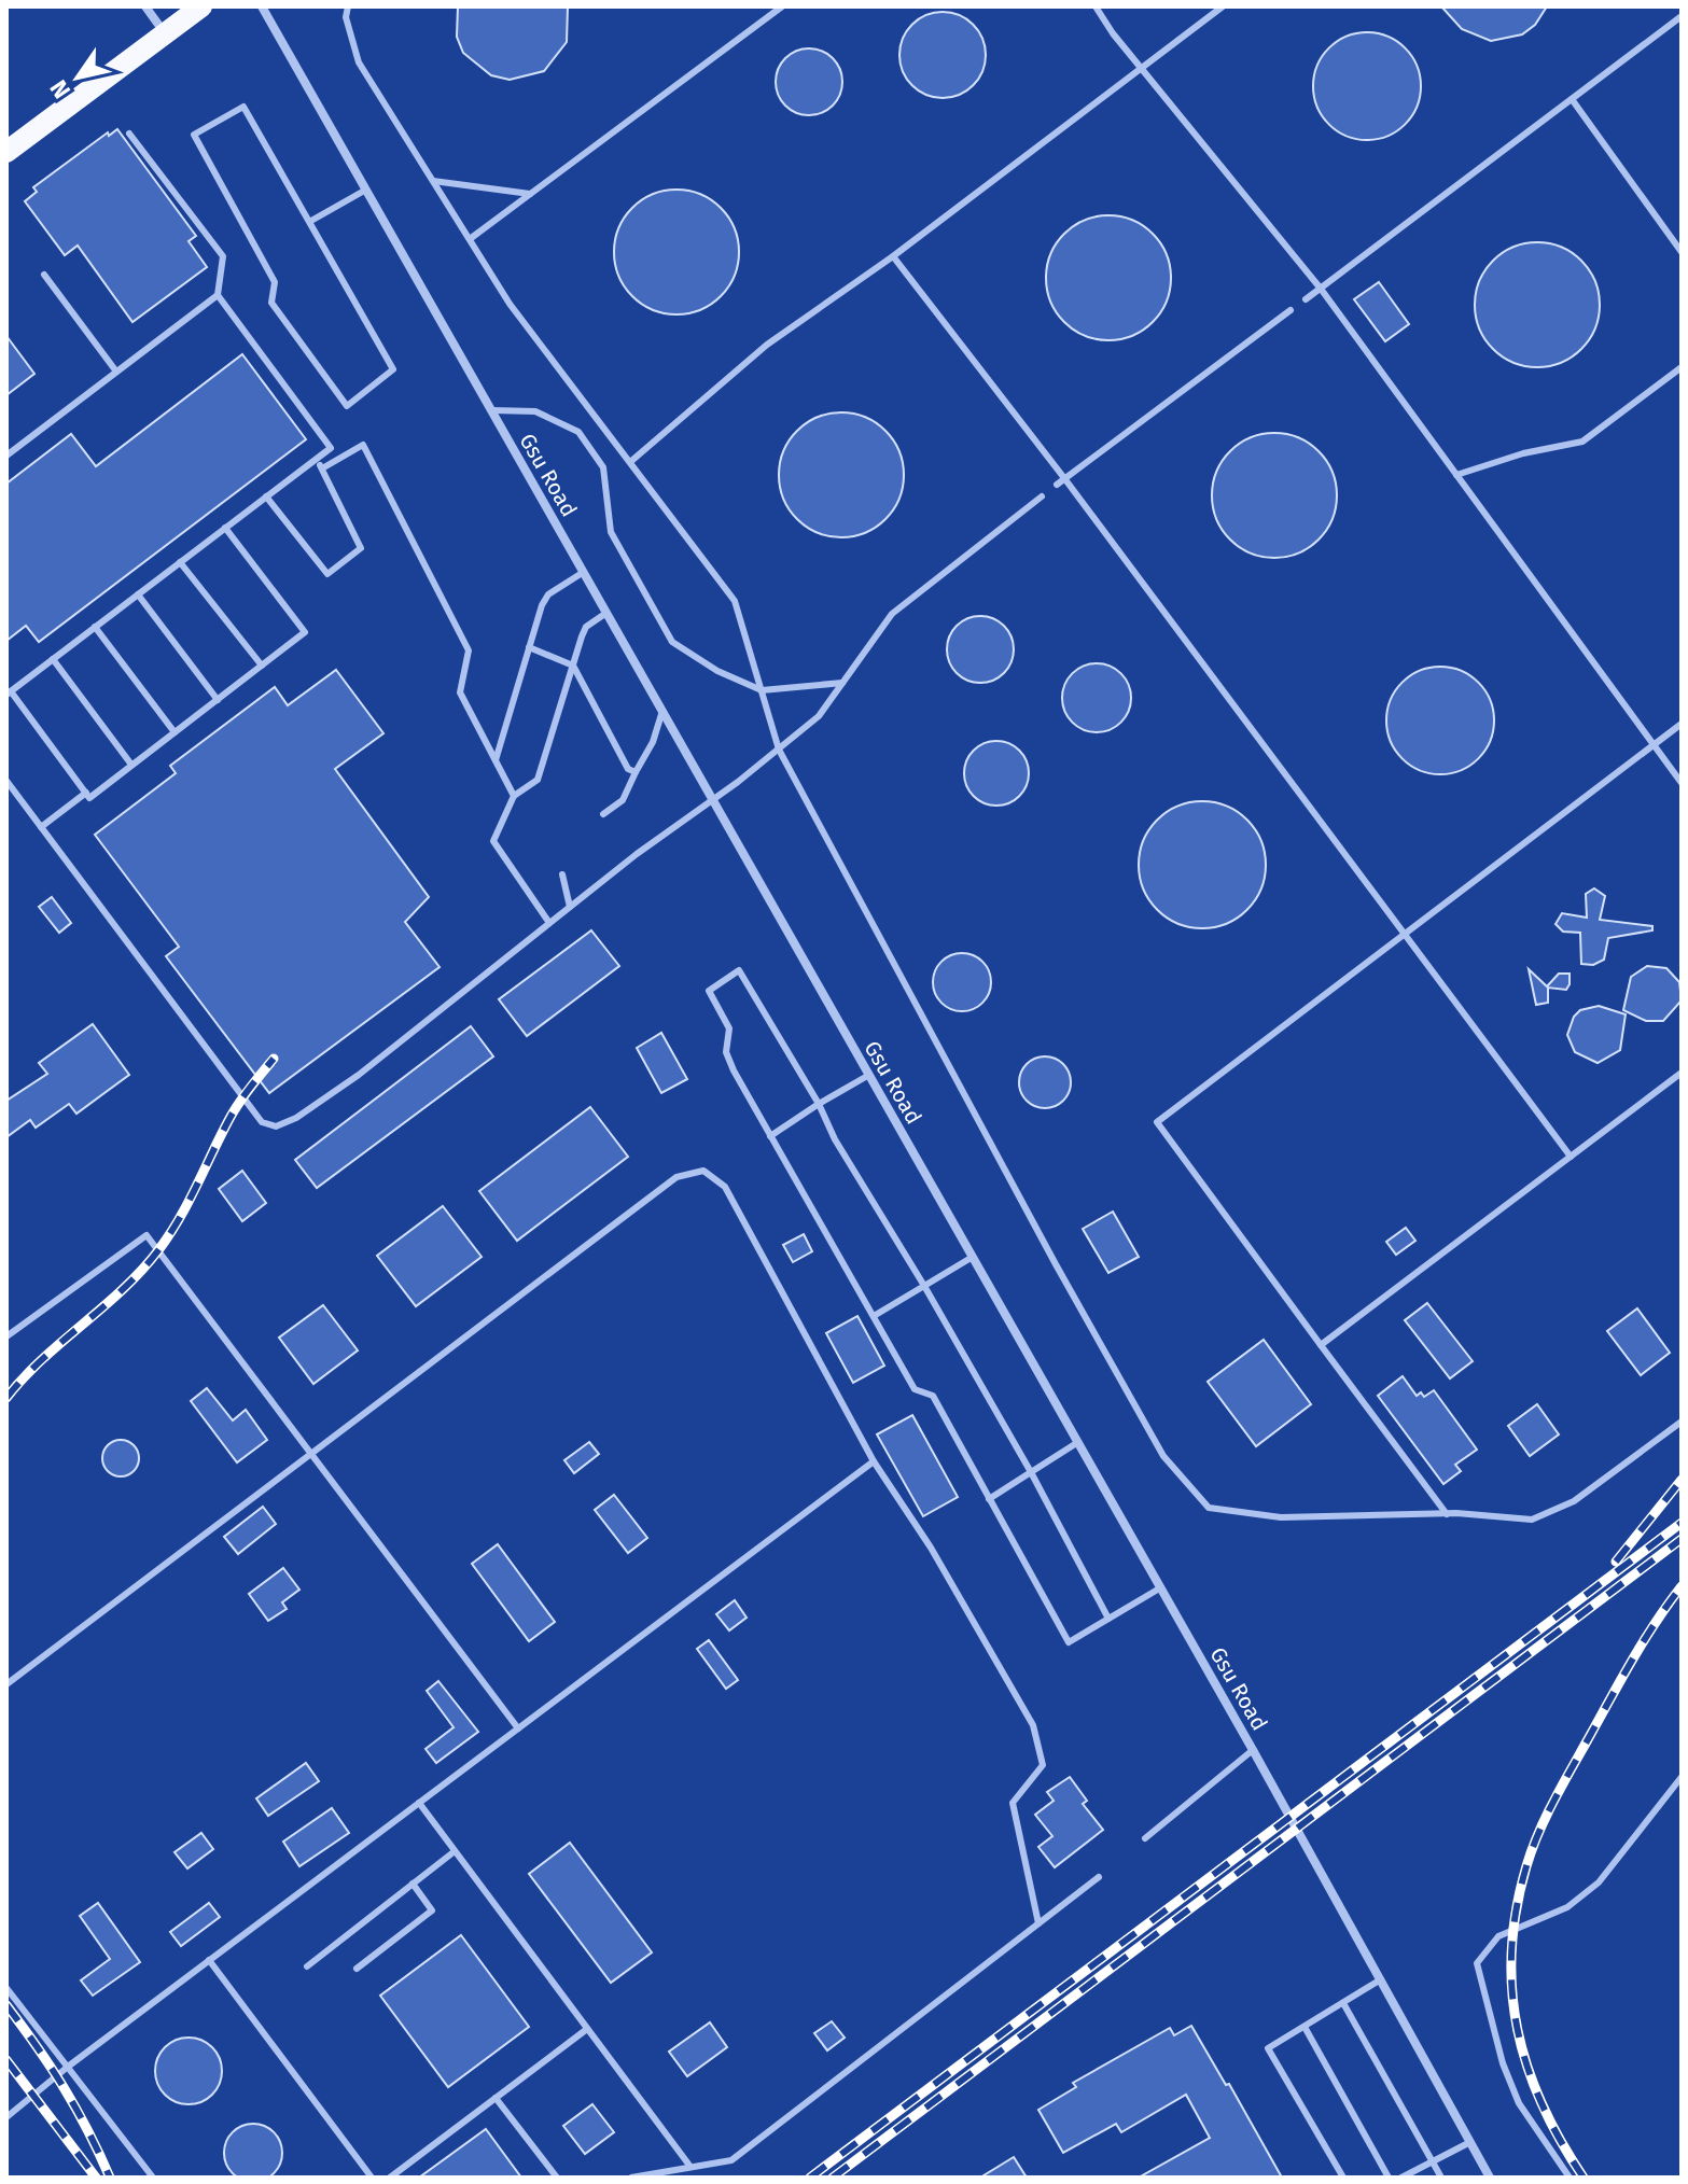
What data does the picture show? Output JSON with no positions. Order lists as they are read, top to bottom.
{
  "streets": {
    "street": ["Gsu Road"]
  },
  "north": "bottom left"
}
